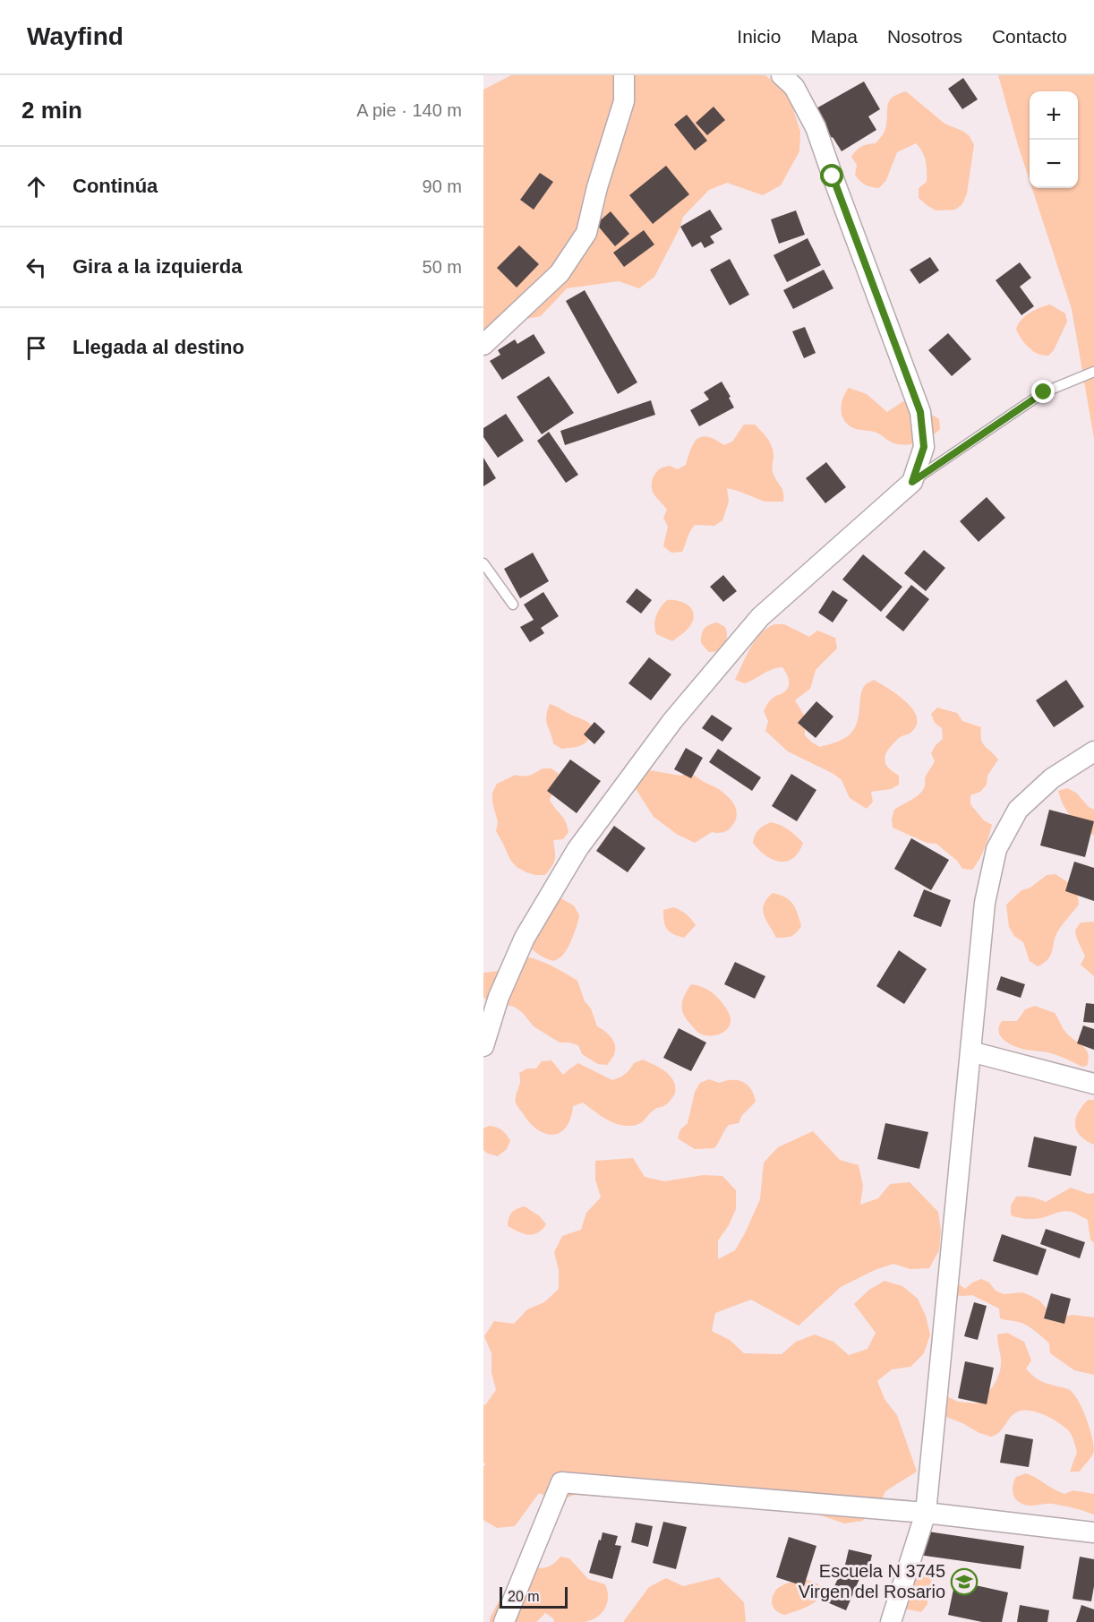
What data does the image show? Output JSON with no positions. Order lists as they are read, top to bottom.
{
  "places": {
    "school or university": ["Escuela N 3745 Virgen del Rosario"]
  },
  "scale_bar": "20 m",
  "page": {
    "header": "Wayfind",
    "nav": [
      "Inicio",
      "Mapa",
      "Nosotros",
      "Contacto"
    ],
    "heading": ["2 min", "A pie · 140 m"],
    "map_buttons": ["+", "−"],
    "list": [
      ["Continúa", "90 m"],
      ["Gira a la izquierda", "50 m"],
      "Llegada al destino"
    ],
    "scale": "20 m"
  }
}
